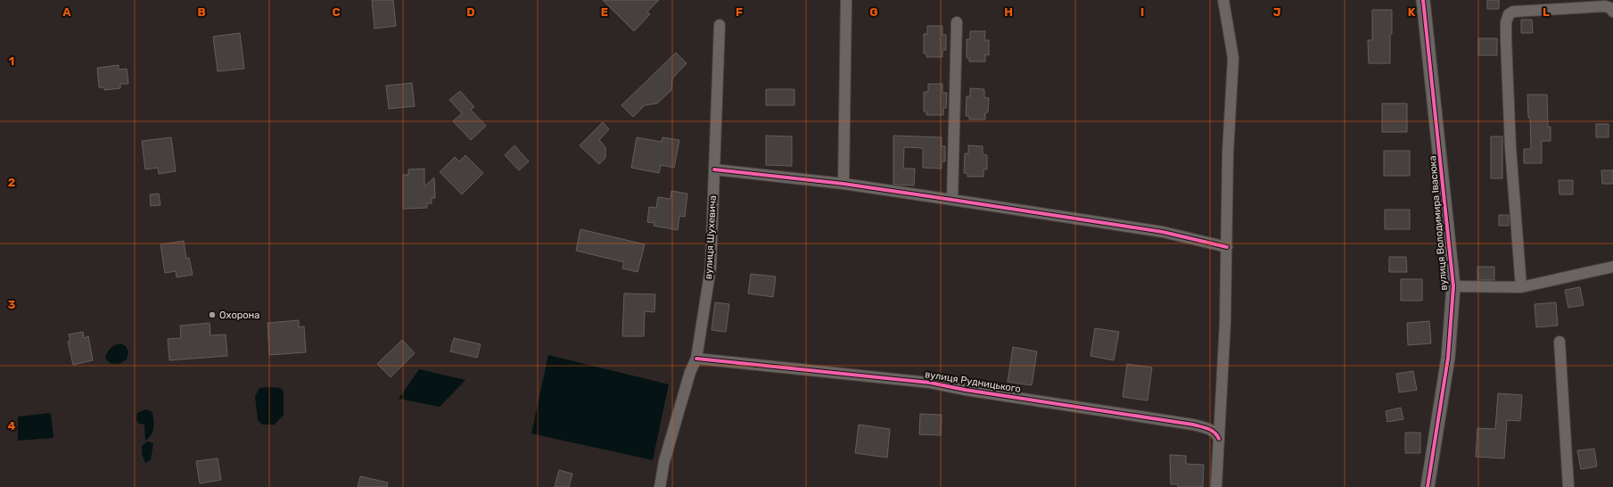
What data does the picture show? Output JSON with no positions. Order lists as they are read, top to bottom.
{
  "streets": {
    "street": ["вулиця Володимира Івасюка", "вулиця Шухевича", "вулиця Рудницького"]
  },
  "crossings": [
    ["вулиця Шухевича", "вулиця Рудницького"]
  ],
  "places": ["Охорона"],
  "grid": {
    "columns": [
      "A",
      "B",
      "C",
      "D",
      "E",
      "F",
      "G",
      "H",
      "I",
      "J",
      "K",
      "L"
    ],
    "rows": [
      "1",
      "2",
      "3",
      "4"
    ]
  }
}
